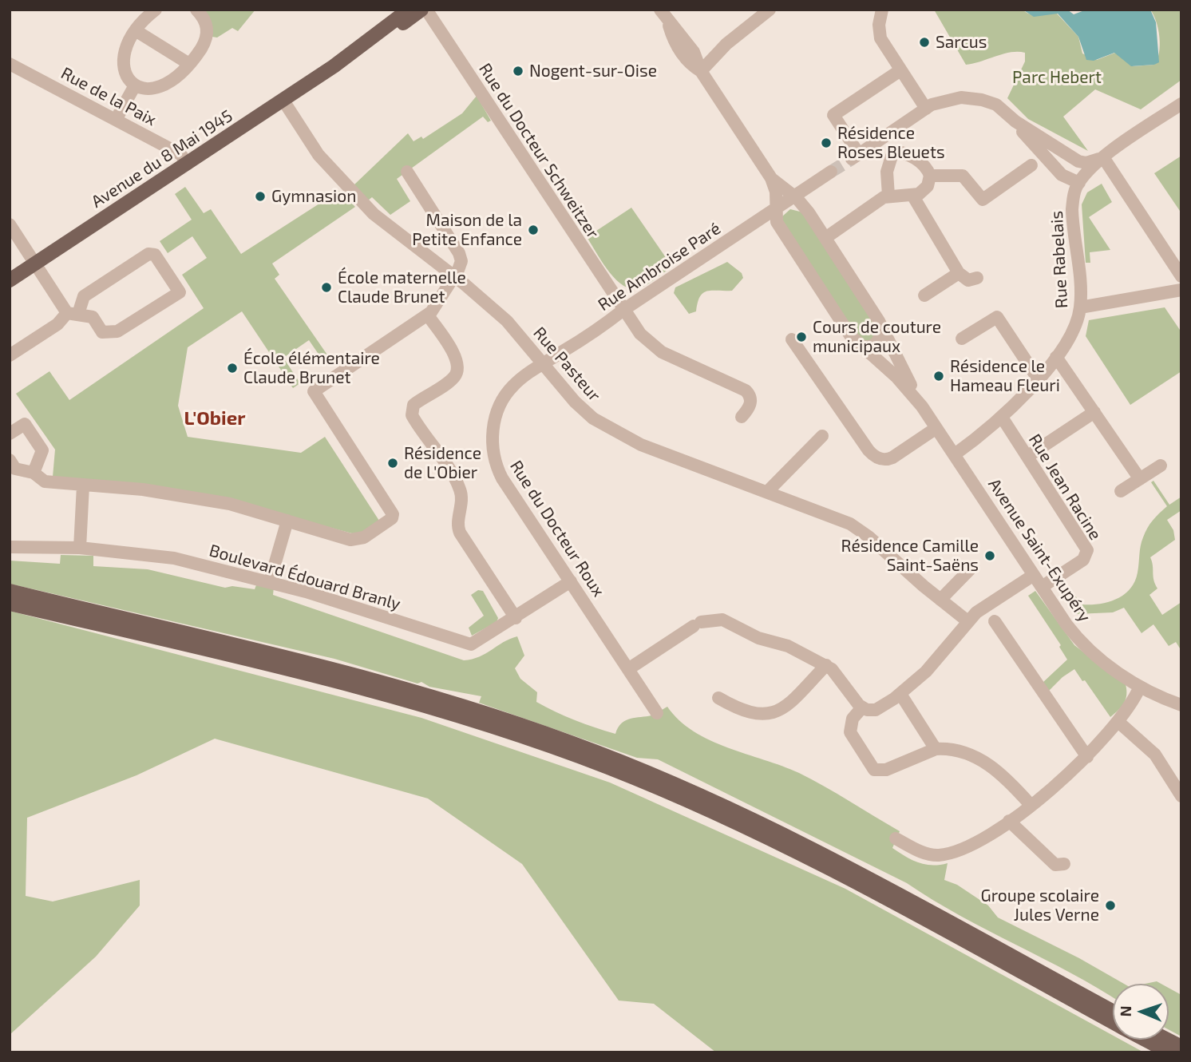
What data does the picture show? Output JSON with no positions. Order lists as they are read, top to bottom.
{
  "streets": {
    "main road": ["Avenue du 8 Mai 1945"],
    "street": [
      "Rue de la Paix",
      "Rue du Docteur Schweitzer",
      "Rue Rabelais",
      "Rue Ambroise Paré",
      "Rue Pasteur",
      "Rue Jean Racine",
      "Rue du Docteur Roux",
      "Avenue Saint-Exupéry",
      "Boulevard Édouard Branly"
    ]
  },
  "crossings": [
    ["Rue de la Paix", "Avenue du 8 Mai 1945"],
    ["Rue du Docteur Schweitzer", "Rue Ambroise Paré"],
    ["Avenue du 8 Mai 1945", "Rue Pasteur"],
    ["Rue Rabelais", "Rue Jean Racine"],
    ["Rue Rabelais", "Avenue Saint-Exupéry"],
    ["Rue Ambroise Paré", "Rue Pasteur"],
    ["Rue Ambroise Paré", "Rue du Docteur Roux"],
    ["Rue Ambroise Paré", "Avenue Saint-Exupéry"],
    ["Rue Pasteur", "Rue du Docteur Roux"],
    ["Rue Jean Racine", "Avenue Saint-Exupéry"],
    ["Rue du Docteur Roux", "Boulevard Édouard Branly"]
  ],
  "districts": ["L'Obier"],
  "parks": ["Parc Hebert"],
  "places": [
    "Sarcus",
    "Nogent-sur-Oise",
    "Résidence Roses Bleuets",
    "Gymnasion",
    "Maison de la Petite Enfance",
    "École maternelle Claude Brunet",
    "Cours de couture municipaux",
    "École élémentaire Claude Brunet",
    "Résidence le Hameau Fleuri",
    "Résidence de L'Obier",
    "Résidence Camille Saint-Saëns",
    "Groupe scolaire Jules Verne"
  ],
  "north": "left"
}
